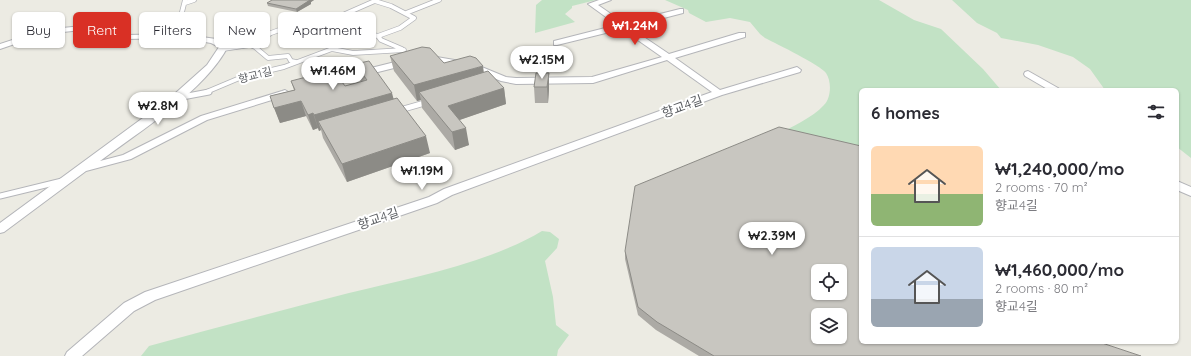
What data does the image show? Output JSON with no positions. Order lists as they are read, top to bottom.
{
  "streets": {
    "street": ["향교1길", "향교4길"]
  },
  "page": {
    "price": [
      "₩1.24M",
      "₩2.15M",
      "₩1.46M",
      "₩2.8M",
      "₩1.19M",
      "₩2.39M"
    ],
    "chip": [
      "Buy",
      "Rent",
      "Filters",
      "New",
      "Apartment"
    ],
    "heading": "6 homes",
    "list": [
      {
        "name": "₩1,240,000/mo",
        "note": "2 rooms · 70 m² · 향교4길"
      },
      {
        "name": "₩1,460,000/mo",
        "note": "2 rooms · 80 m² · 향교4길"
      }
    ]
  }
}
